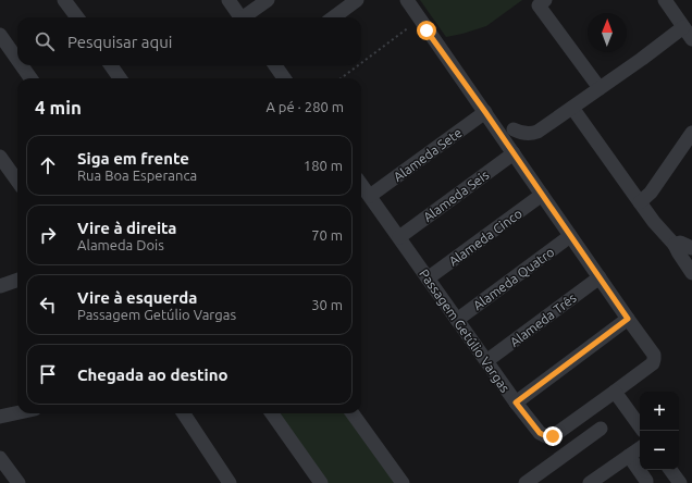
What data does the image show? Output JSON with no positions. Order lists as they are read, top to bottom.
{
  "streets": {
    "street": [
      "Alameda Sete",
      "Alameda Seis",
      "Alameda Cinco",
      "Alameda Quatro",
      "Alameda Três",
      "Passagem Getúlio Vargas"
    ]
  },
  "crossings": [
    ["Alameda Sete", "Passagem Getúlio Vargas"],
    ["Alameda Seis", "Passagem Getúlio Vargas"],
    ["Alameda Cinco", "Passagem Getúlio Vargas"],
    ["Alameda Quatro", "Passagem Getúlio Vargas"],
    ["Alameda Três", "Passagem Getúlio Vargas"]
  ],
  "north": "top",
  "page": {
    "search": "Pesquisar aqui",
    "heading": ["4 min", "A pé · 280 m"],
    "list": [
      ["Siga em frente", "Rua Boa Esperanca", "180 m"],
      ["Vire à direita", "Alameda Dois", "70 m"],
      ["Vire à esquerda", "Passagem Getúlio Vargas", "30 m"],
      "Chegada ao destino"
    ],
    "map_buttons": ["+", "−"]
  }
}
